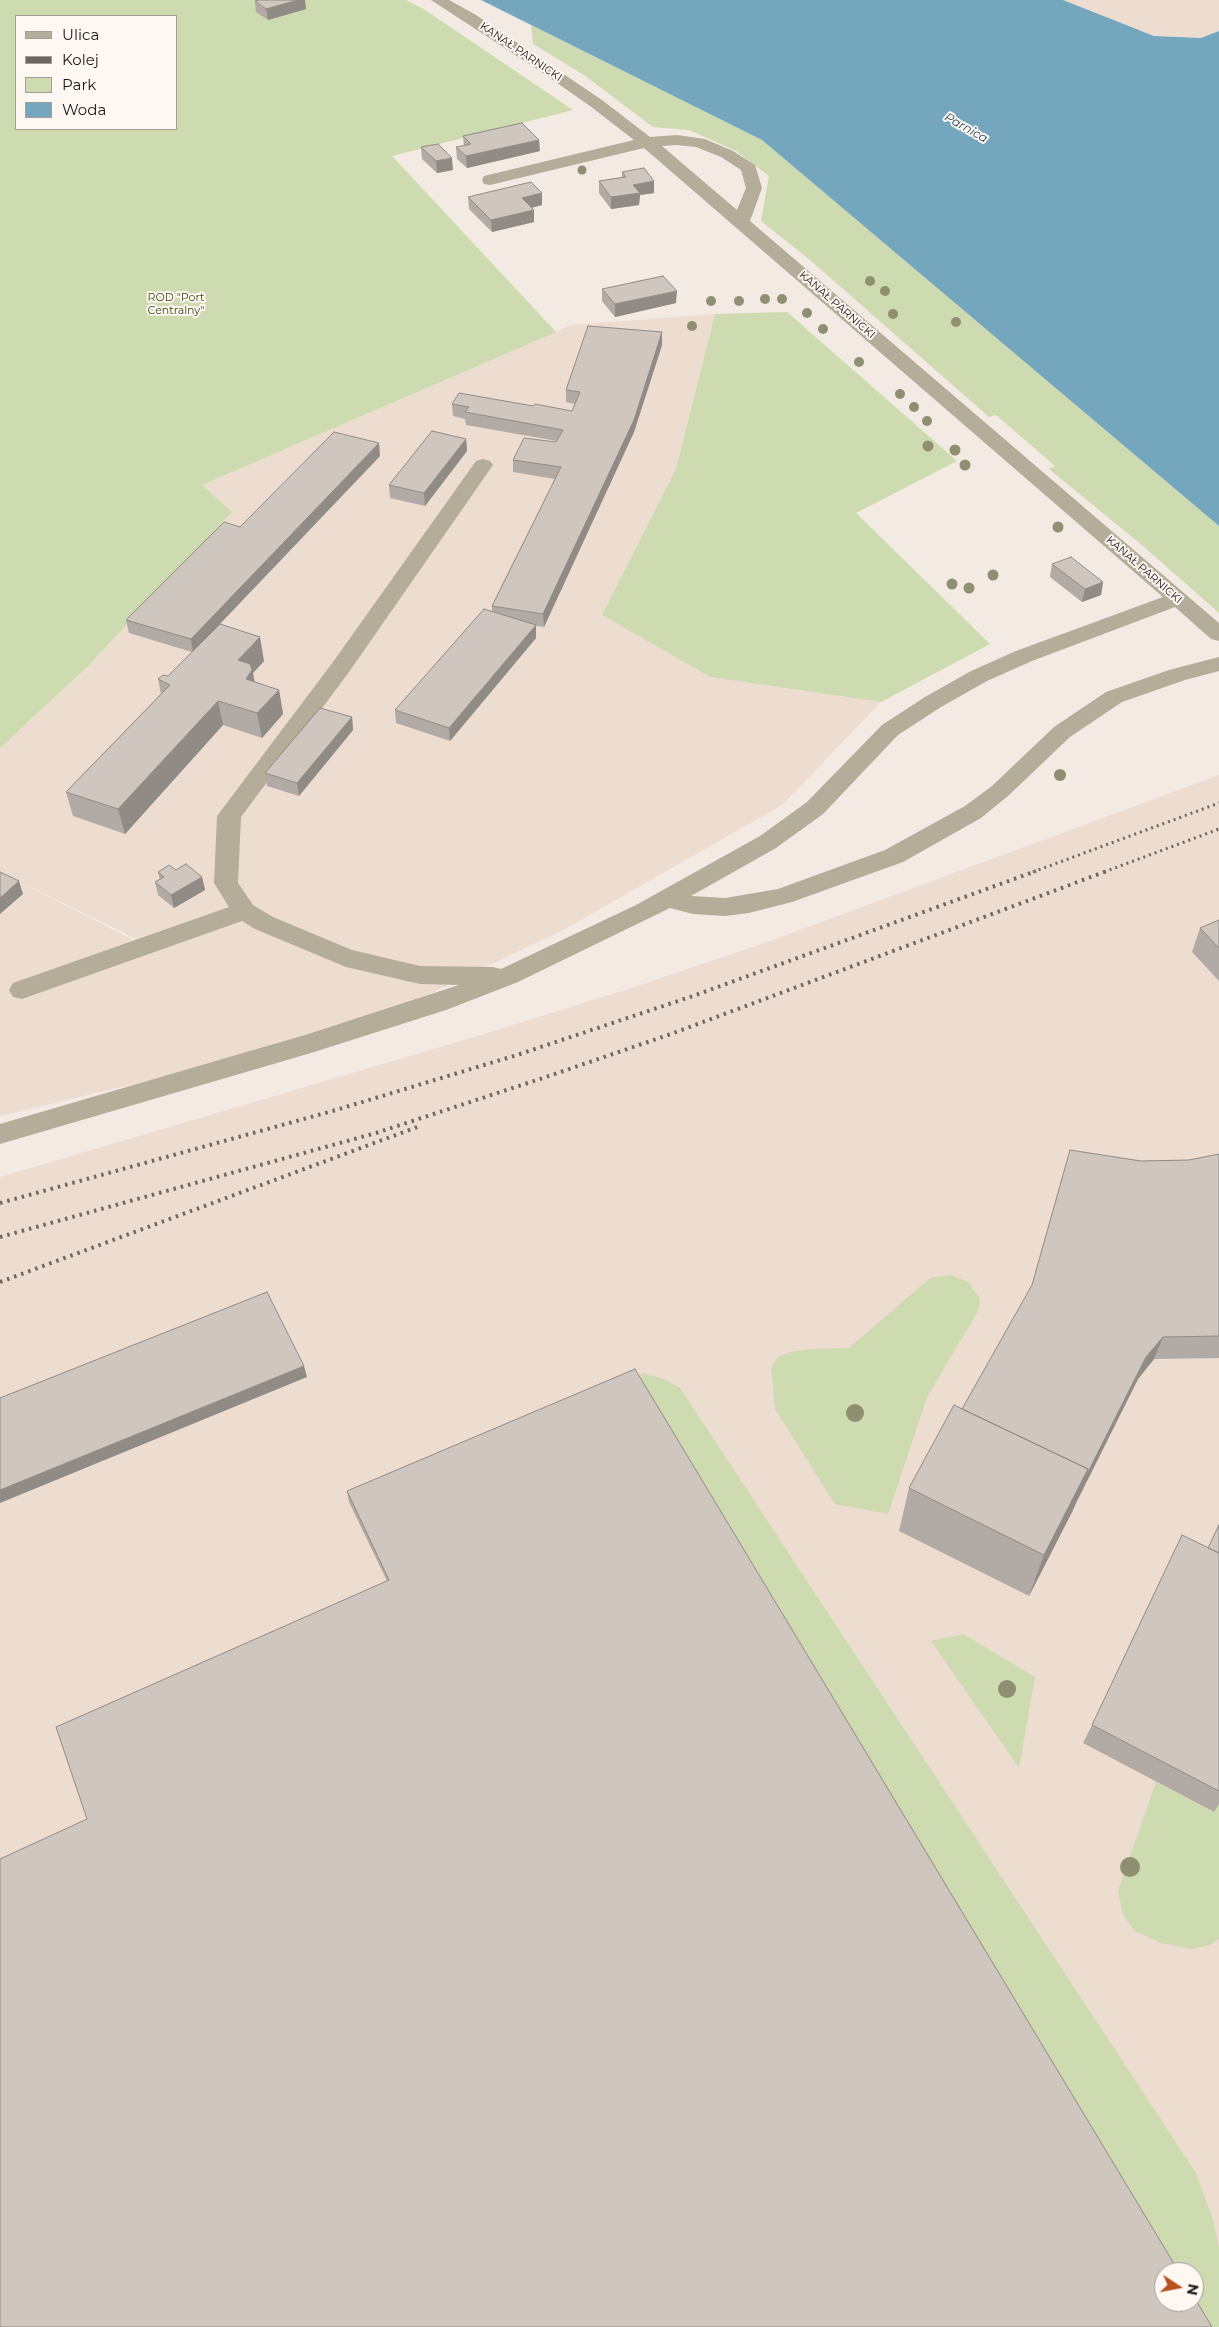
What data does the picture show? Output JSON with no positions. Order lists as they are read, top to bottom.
{
  "streets": {
    "street": ["KANAŁ PARNICKI"]
  },
  "water": ["Parnica"],
  "parks": ["ROD \"Port Centralny\""],
  "legend": [
    "Ulica",
    "Kolej",
    "Park",
    "Woda"
  ],
  "north": "right"
}
